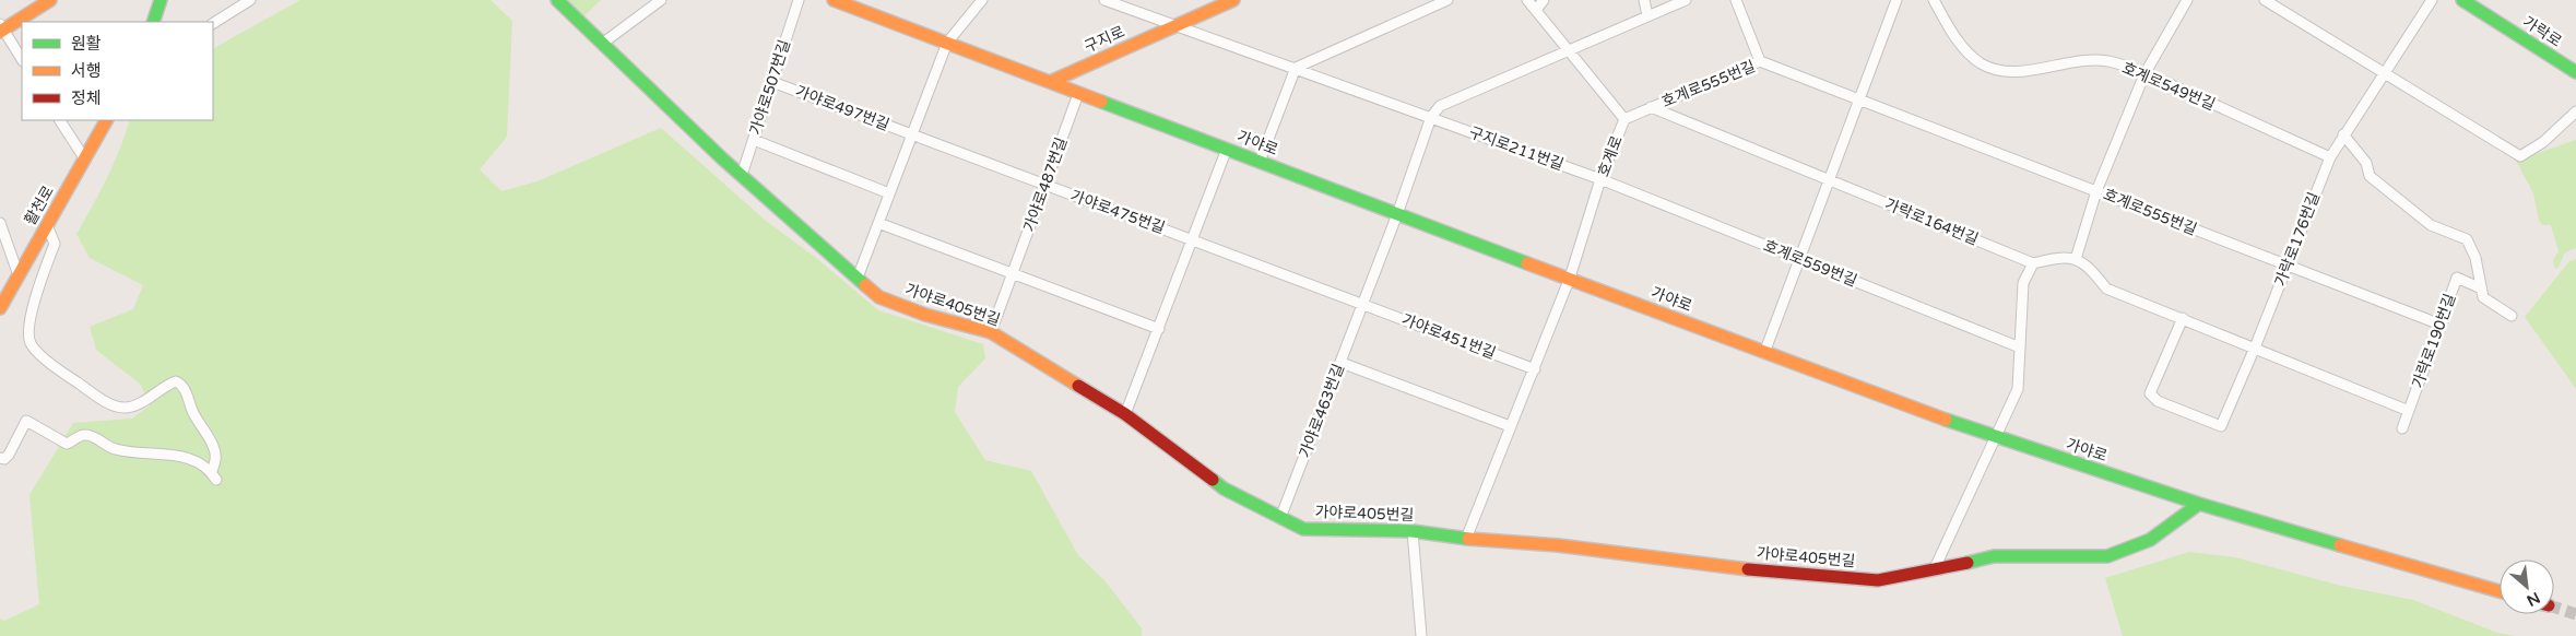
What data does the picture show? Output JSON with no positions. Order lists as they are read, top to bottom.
{
  "streets": {
    "street": [
      "가락로",
      "구지로",
      "호계로555번길",
      "호계로549번길",
      "가야로507번길",
      "가야로497번길",
      "가야로",
      "구지로211번길",
      "호계로",
      "가야로487번길",
      "활천로",
      "가야로475번길",
      "가락로164번길",
      "가락로176번길",
      "호계로559번길",
      "가야로405번길",
      "가야로451번길",
      "가락로190번길",
      "가야로463번길"
    ]
  },
  "crossings": [
    ["구지로", "가야로"],
    ["구지로", "구지로211번길"],
    ["호계로555번길", "호계로"],
    ["호계로555번길", "가락로164번길"],
    ["호계로555번길", "가락로176번길"],
    ["호계로555번길", "가락로190번길"],
    ["호계로549번길", "가락로176번길"],
    ["가야로507번길", "가야로497번길"],
    ["가야로507번길", "가야로405번길"],
    ["가야로497번길", "가야로487번길"],
    ["가야로497번길", "가야로475번길"],
    ["가야로", "호계로"],
    ["가야로", "가야로487번길"],
    ["가야로", "가야로405번길"],
    ["가야로", "가야로463번길"],
    ["구지로211번길", "호계로"],
    ["구지로211번길", "호계로559번길"],
    ["호계로", "호계로559번길"],
    ["가야로487번길", "가야로475번길"],
    ["가야로487번길", "가야로405번길"],
    ["가야로405번길", "가야로463번길"],
    ["가야로451번길", "가야로463번길"]
  ],
  "legend": ["원활", "서행", "정체"],
  "north": "bottom right"
}
